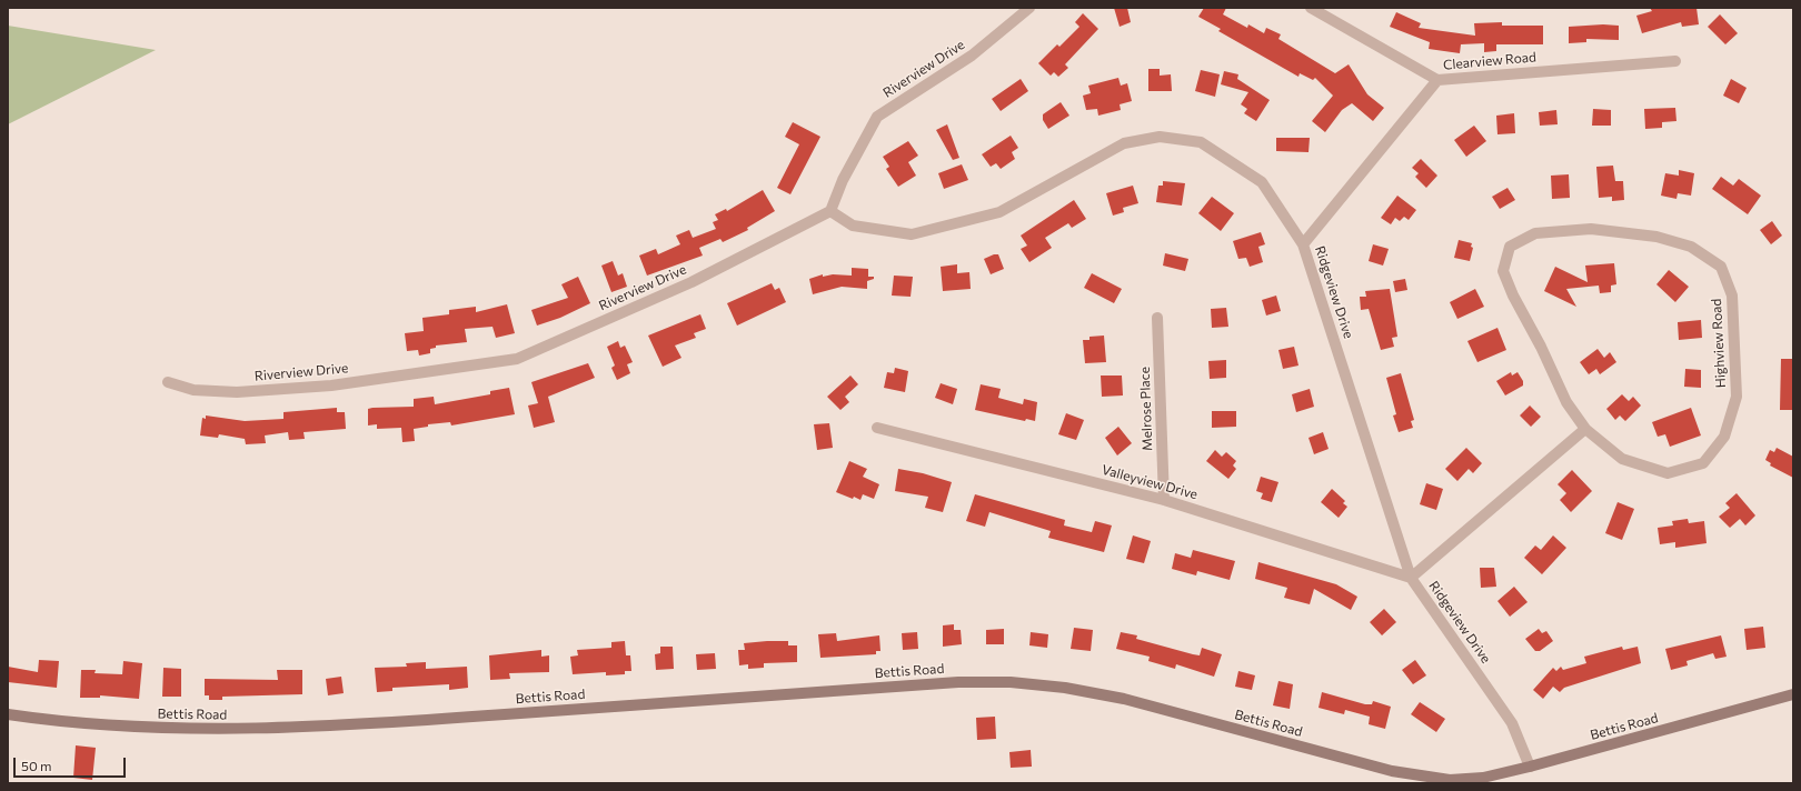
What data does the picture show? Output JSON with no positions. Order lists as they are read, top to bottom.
{
  "streets": {
    "street": [
      "Clearview Road",
      "Riverview Drive",
      "Ridgeview Drive",
      "Highview Road",
      "Melrose Place",
      "Valleyview Drive",
      "Bettis Road"
    ]
  },
  "crossings": [
    ["Clearview Road", "Ridgeview Drive"],
    ["Riverview Drive", "Ridgeview Drive"],
    ["Ridgeview Drive", "Valleyview Drive"],
    ["Ridgeview Drive", "Bettis Road"],
    ["Melrose Place", "Valleyview Drive"]
  ],
  "scale_bar": "50 m"
}
